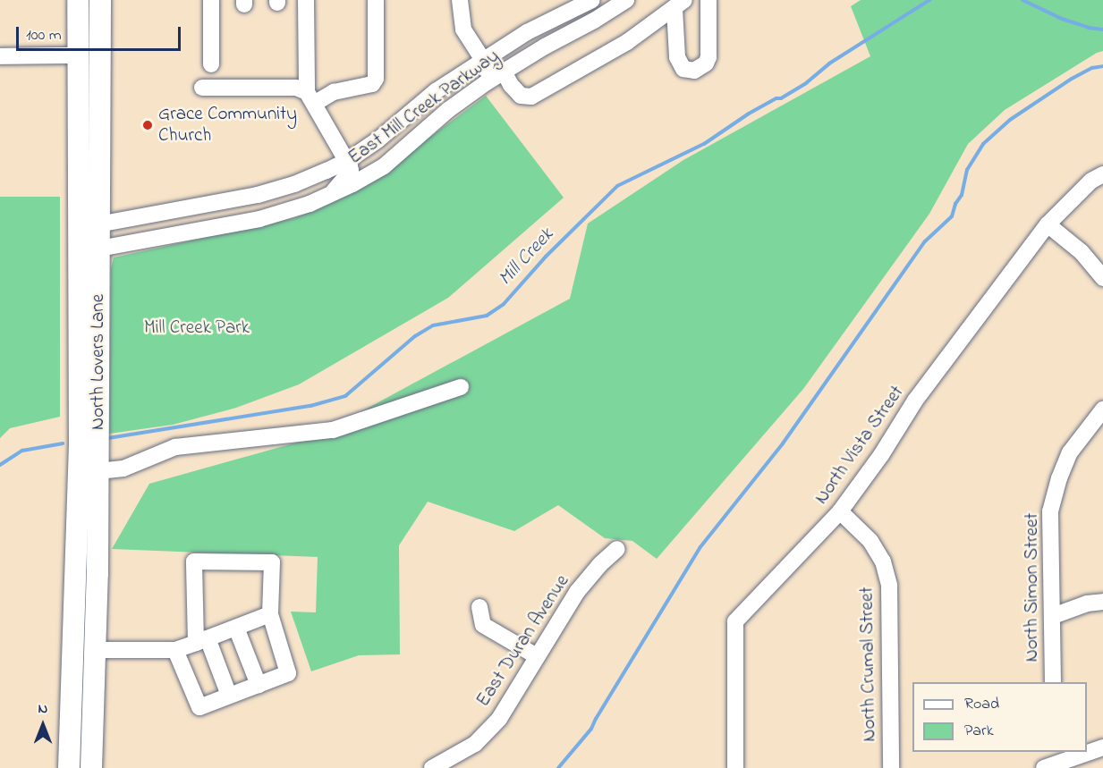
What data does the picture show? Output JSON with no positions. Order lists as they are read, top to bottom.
{
  "streets": {
    "main road": ["North Lovers Lane"],
    "street": [
      "East Mill Creek Parkway",
      "North Vista Street",
      "North Simon Street",
      "East Duran Avenue",
      "North Crumal Street"
    ]
  },
  "crossings": [
    ["East Mill Creek Parkway", "North Lovers Lane"],
    ["North Vista Street", "North Crumal Street"]
  ],
  "water": ["Mill Creek"],
  "parks": ["Mill Creek Park"],
  "places": ["Grace Community Church"],
  "legend": ["Road", "Park"],
  "scale_bar": "100 m",
  "north": "top"
}
